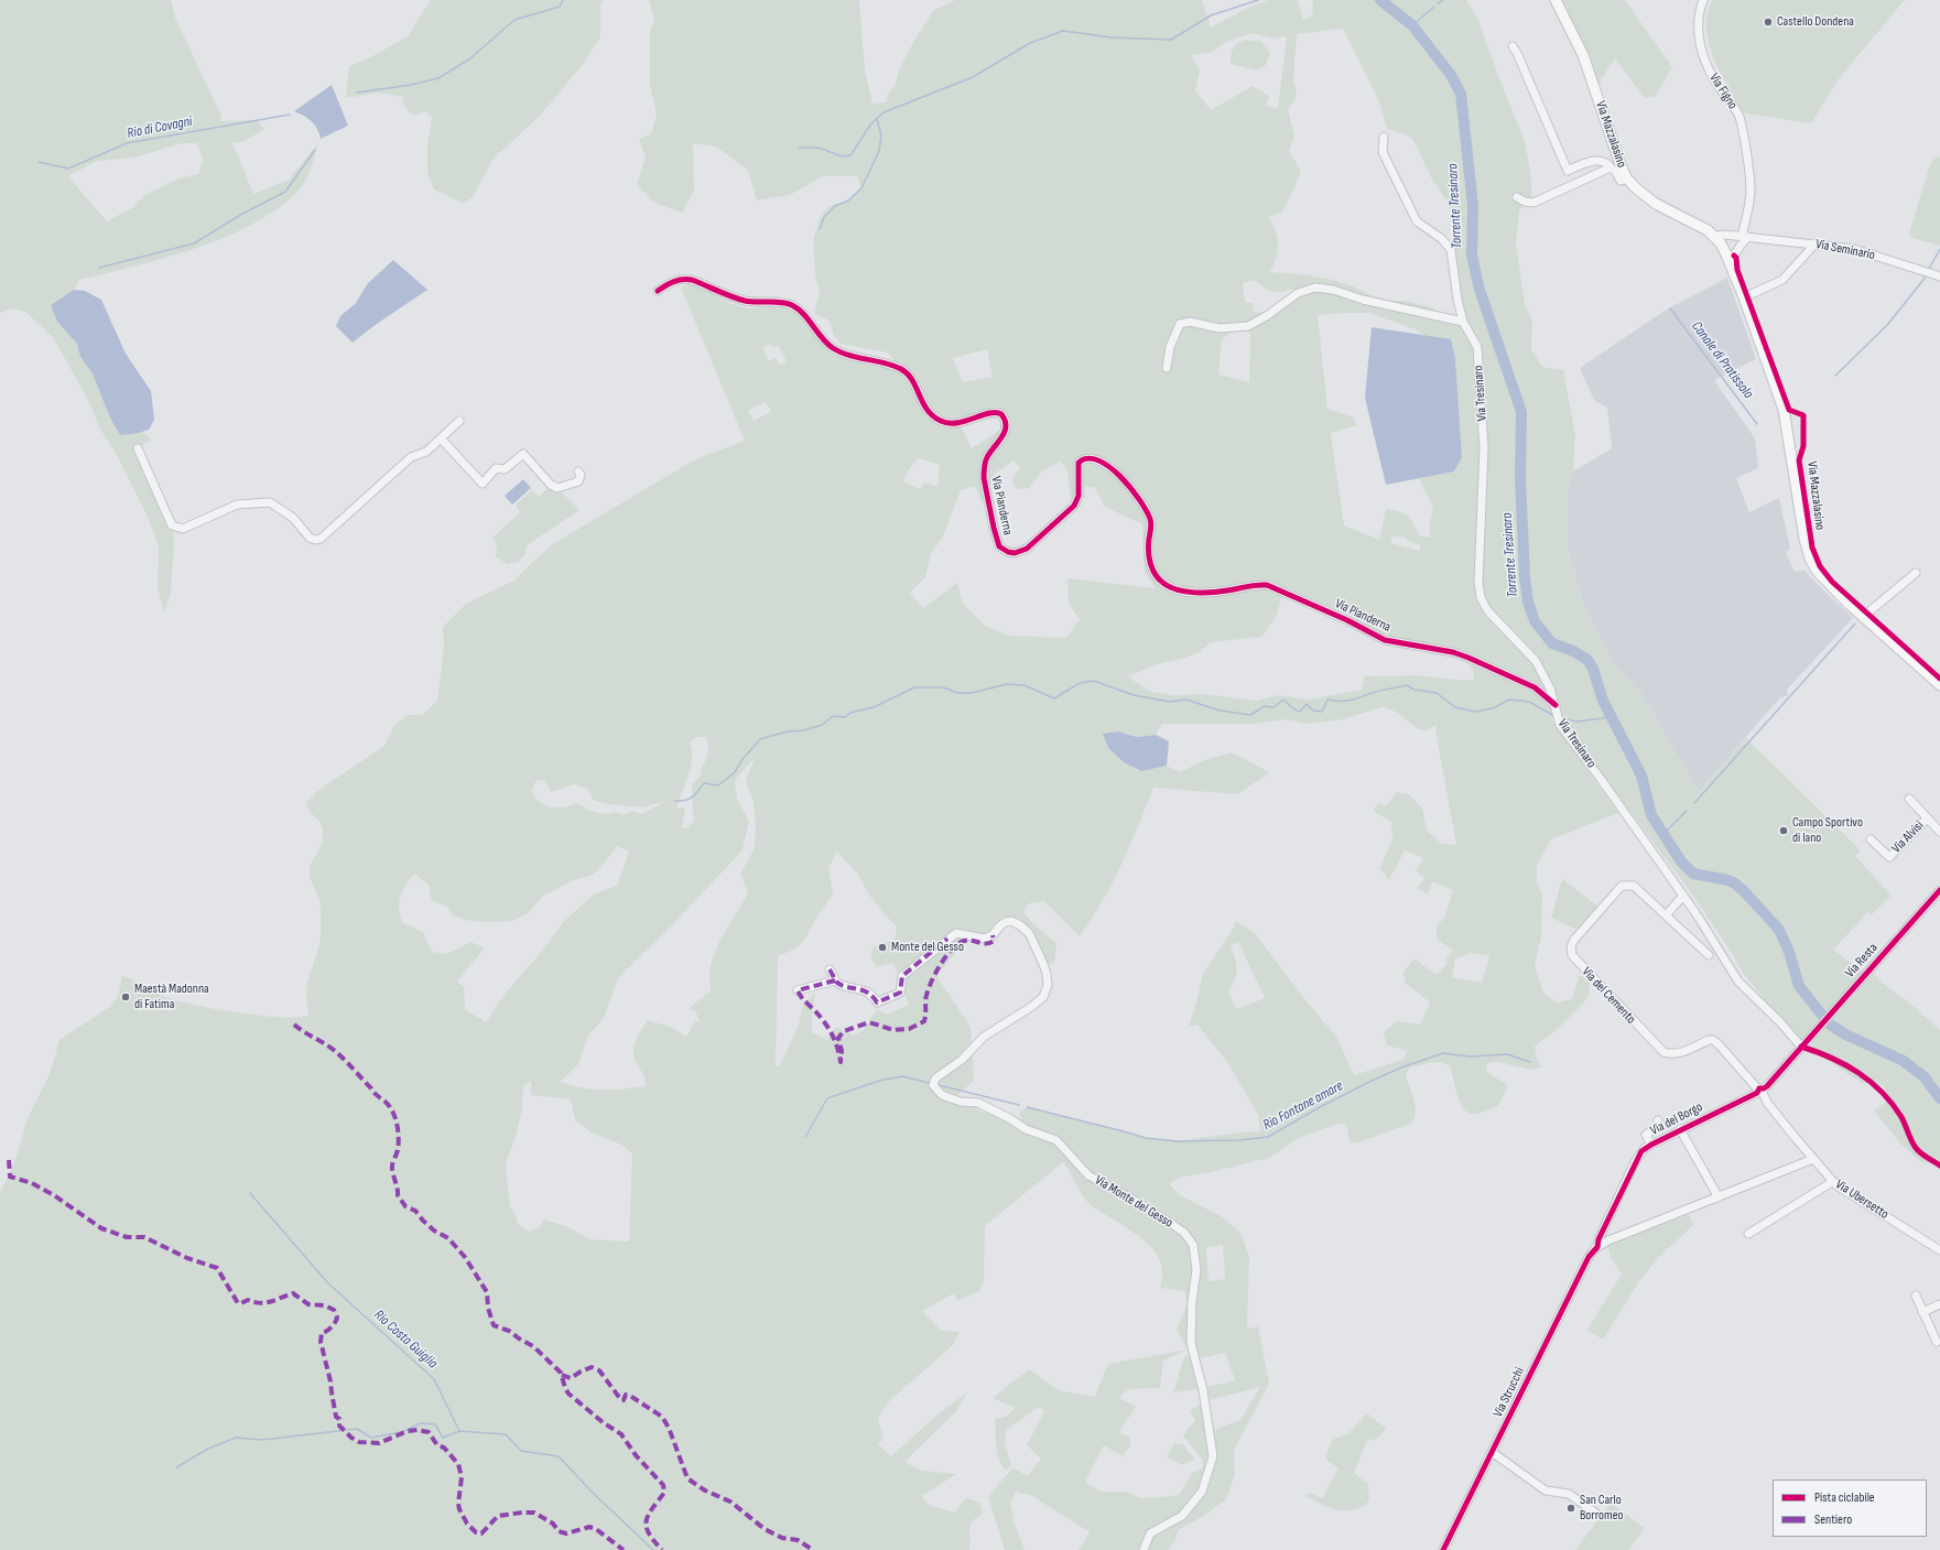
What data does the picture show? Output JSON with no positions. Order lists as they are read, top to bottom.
{
  "streets": {
    "main road": ["Via Mazzalasino"],
    "street": [
      "Via Figno",
      "Via Seminario",
      "Via Tresinaro",
      "Via Pianderna",
      "Via Alvisi",
      "Via Resta",
      "Via del Cemento",
      "Via del Borgo",
      "Via Ubersetto",
      "Via Monte del Gesso",
      "Via Strucchi"
    ]
  },
  "crossings": [
    ["Via Figno", "Via Seminario"],
    ["Via Mazzalasino", "Via Seminario"],
    ["Via Tresinaro", "Via Pianderna"],
    ["Via Tresinaro", "Via Resta"],
    ["Via Tresinaro", "Via del Borgo"],
    ["Via Resta", "Via del Borgo"],
    ["Via del Cemento", "Via del Borgo"],
    ["Via del Cemento", "Via Ubersetto"],
    ["Via del Borgo", "Via Ubersetto"],
    ["Via del Borgo", "Via Strucchi"],
    ["Via Ubersetto", "Via Strucchi"]
  ],
  "water": [
    "Rio di Covagni",
    "Torrente Tresinaro",
    "Canale di Pratissolo",
    "Rio Fontane amare",
    "Rio Costa Guiglia"
  ],
  "places": [
    "Castello Dondena",
    "Campo Sportivo di Iano",
    "Monte del Gesso",
    "Maestà Madonna di Fatima",
    "San Carlo Borromeo"
  ],
  "legend": ["Pista ciclabile", "Sentiero"]
}
